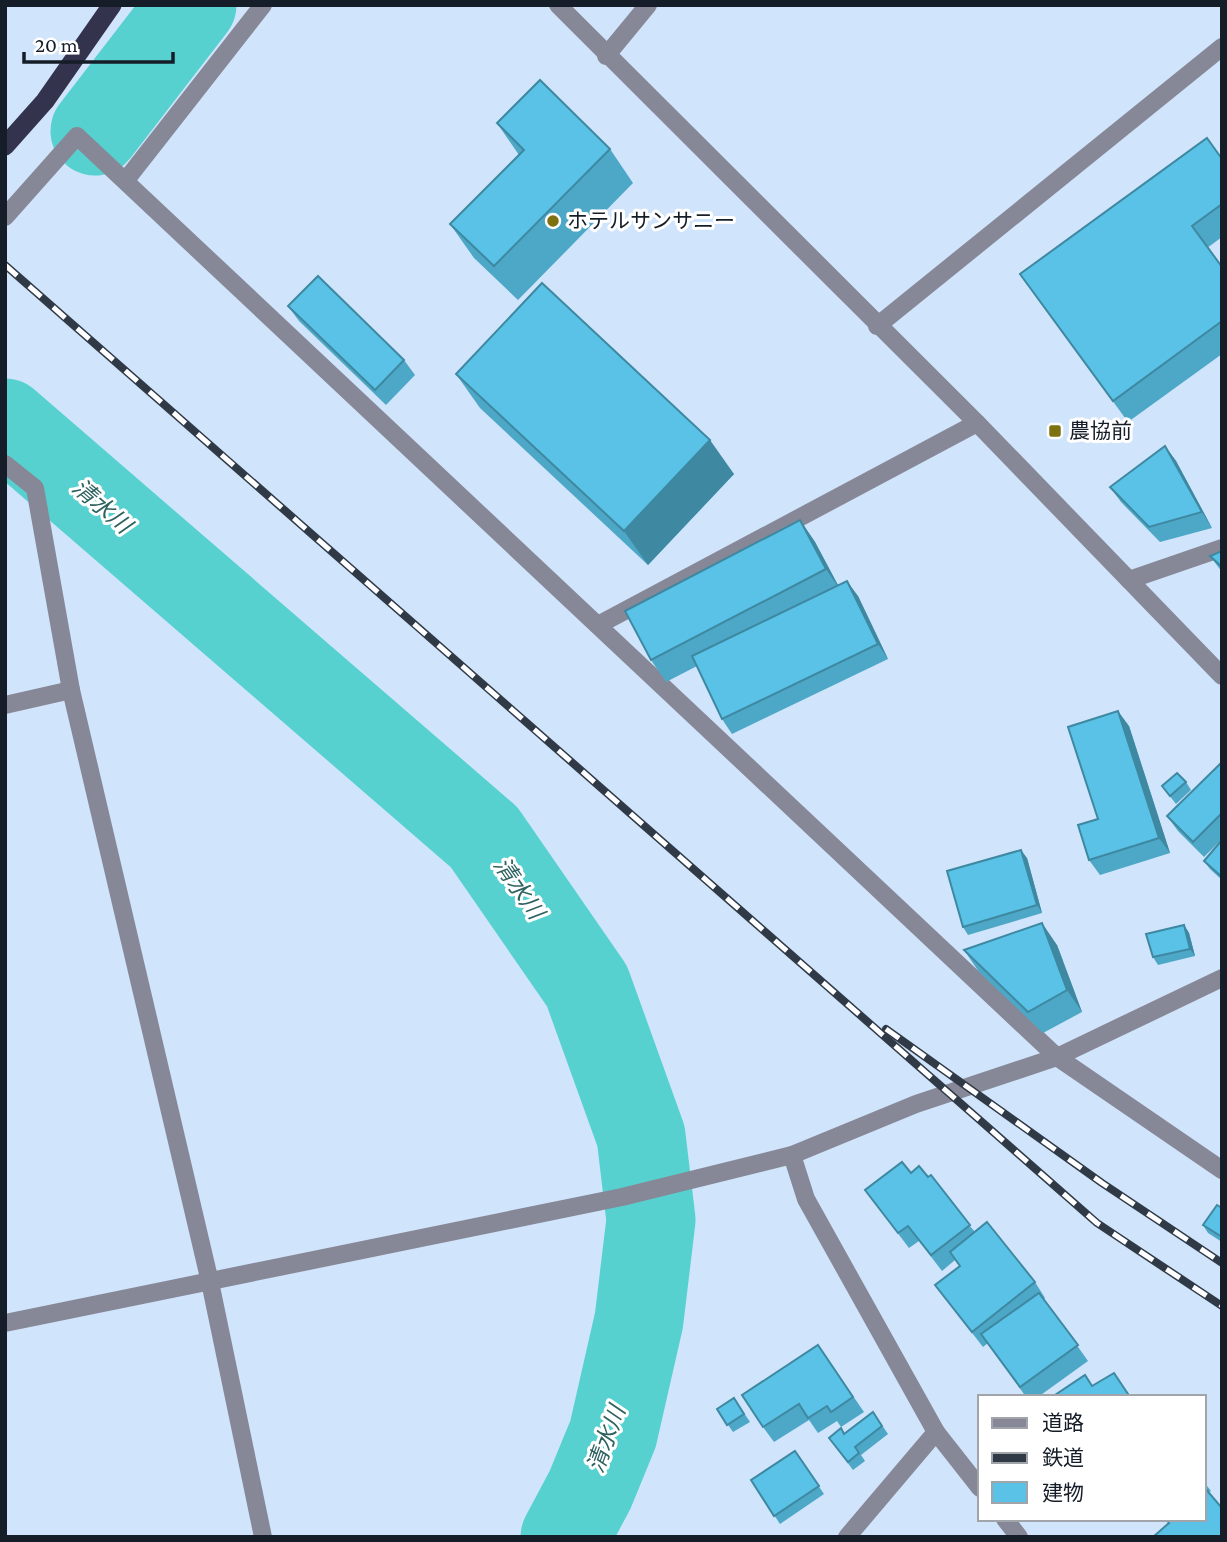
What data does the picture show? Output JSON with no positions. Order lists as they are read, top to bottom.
{
  "water": ["清水川"],
  "places": {
    "other": ["ホテルサンサニー"],
    "transit": ["農協前"]
  },
  "legend": ["道路", "鉄道", "建物"],
  "scale_bar": "20 m"
}
